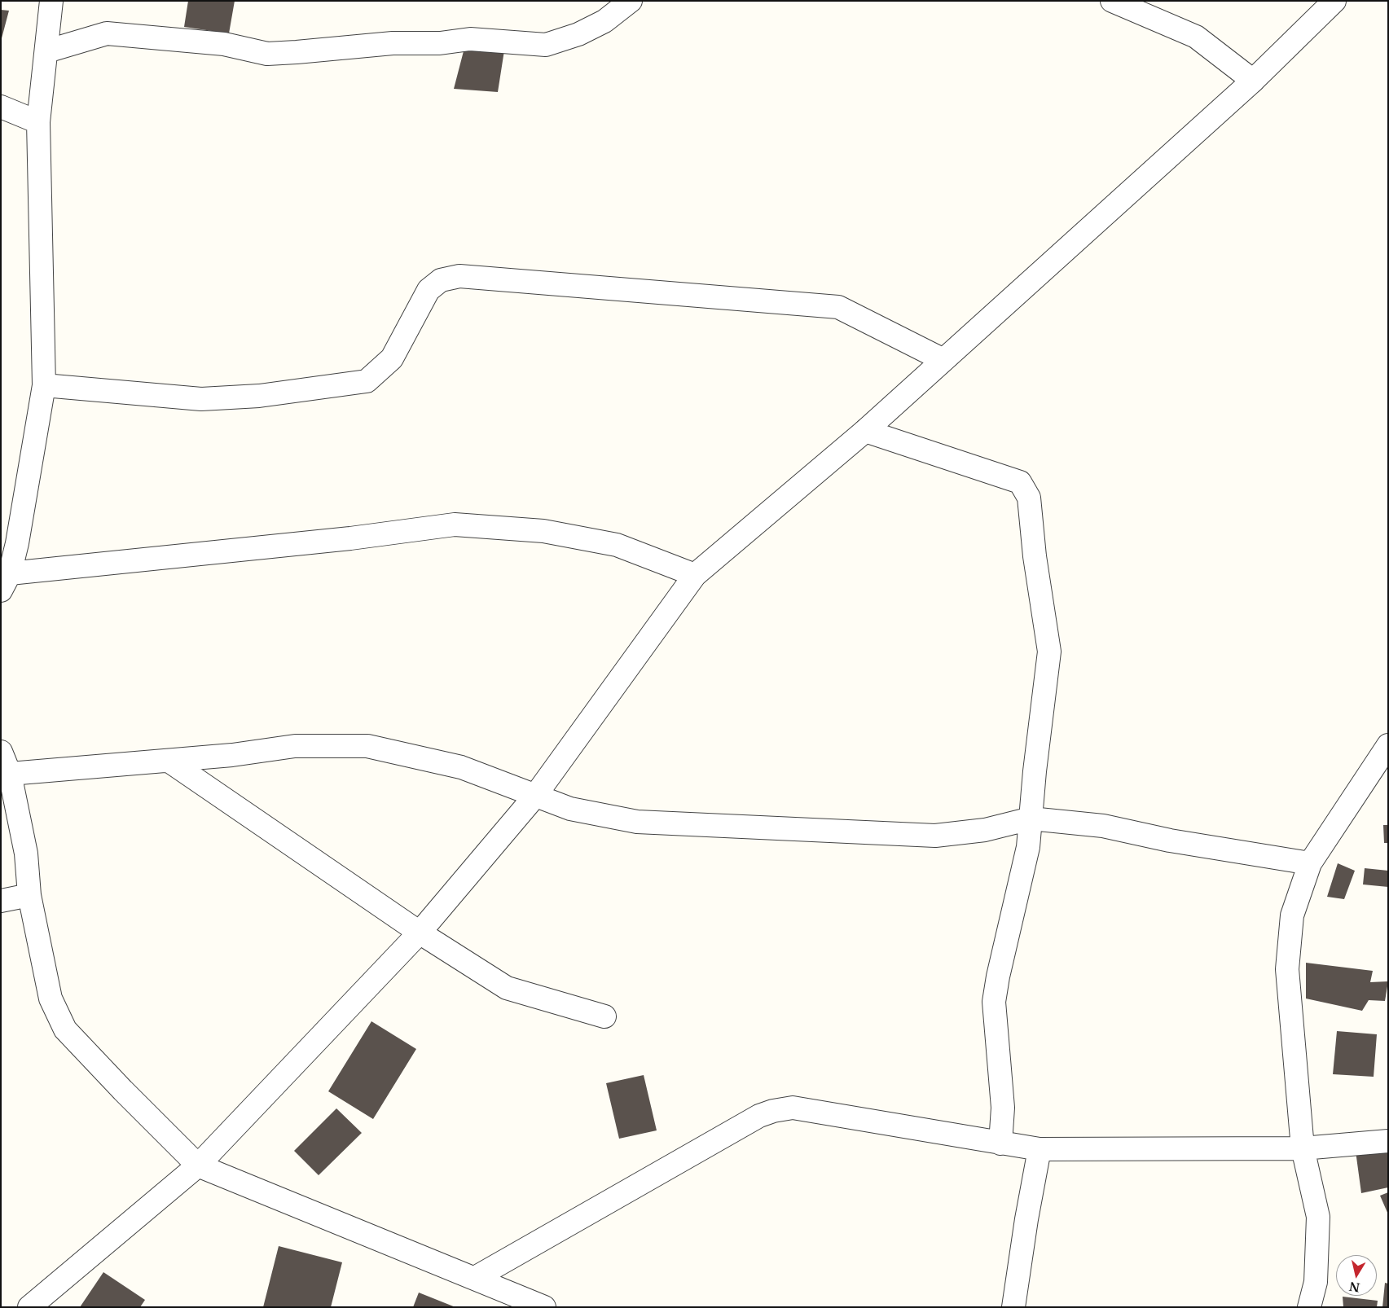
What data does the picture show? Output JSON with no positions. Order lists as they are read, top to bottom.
{
  "north": "bottom"
}
